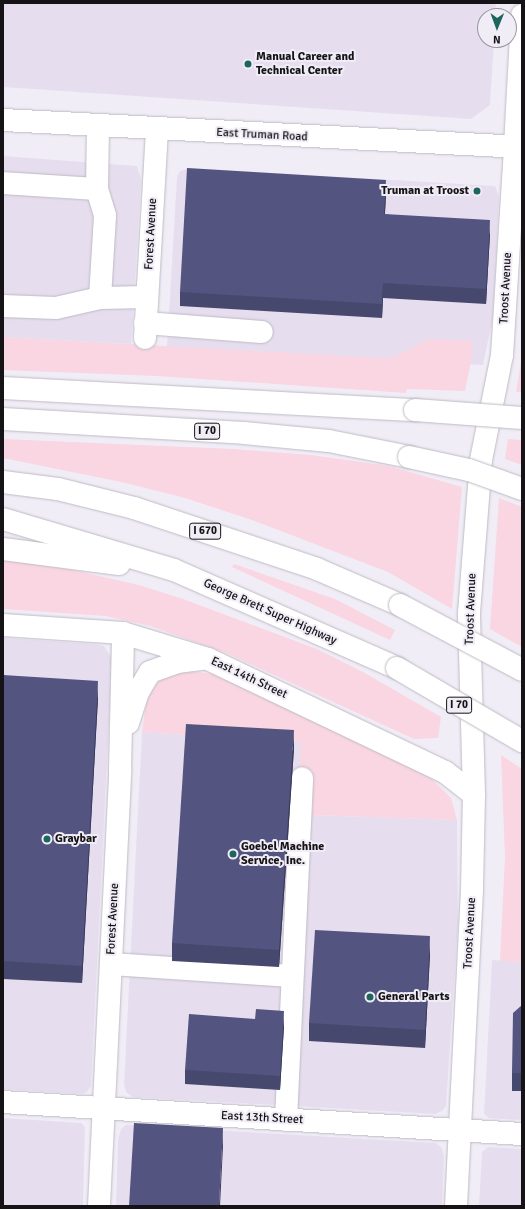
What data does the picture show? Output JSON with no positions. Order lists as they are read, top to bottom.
{
  "streets": {
    "main road": [
      "East Truman Road",
      "Forest Avenue",
      "Troost Avenue",
      "I 70",
      "I 670",
      "George Brett Super Highway",
      "East 14th Street",
      "East 13th Street"
    ]
  },
  "crossings": [
    ["East Truman Road", "Forest Avenue"],
    ["East Truman Road", "Troost Avenue"],
    ["Forest Avenue", "East 14th Street"],
    ["Forest Avenue", "East 13th Street"],
    ["Troost Avenue", "East 14th Street"],
    ["Troost Avenue", "East 13th Street"]
  ],
  "places": [
    "Manual Career and Technical Center",
    "Truman at Troost",
    "Graybar",
    "Goebel Machine Service, Inc.",
    "General Parts"
  ],
  "north": "bottom"
}
